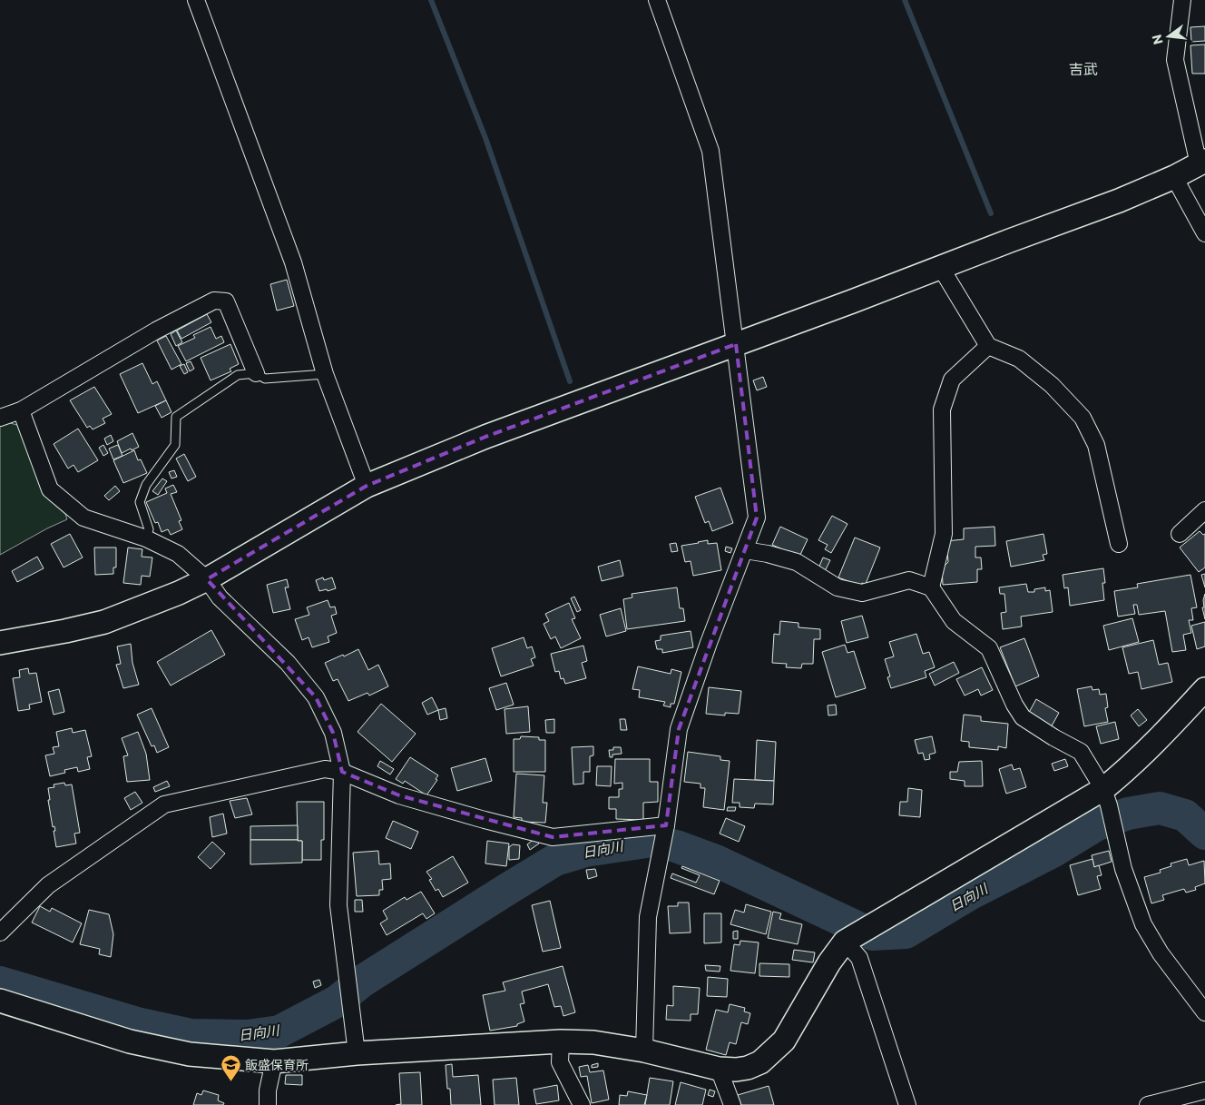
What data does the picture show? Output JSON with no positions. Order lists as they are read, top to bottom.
{
  "districts": ["吉武"],
  "water": ["日向川"],
  "places": {
    "school or university": ["飯盛保育所"]
  },
  "north": "left"
}
